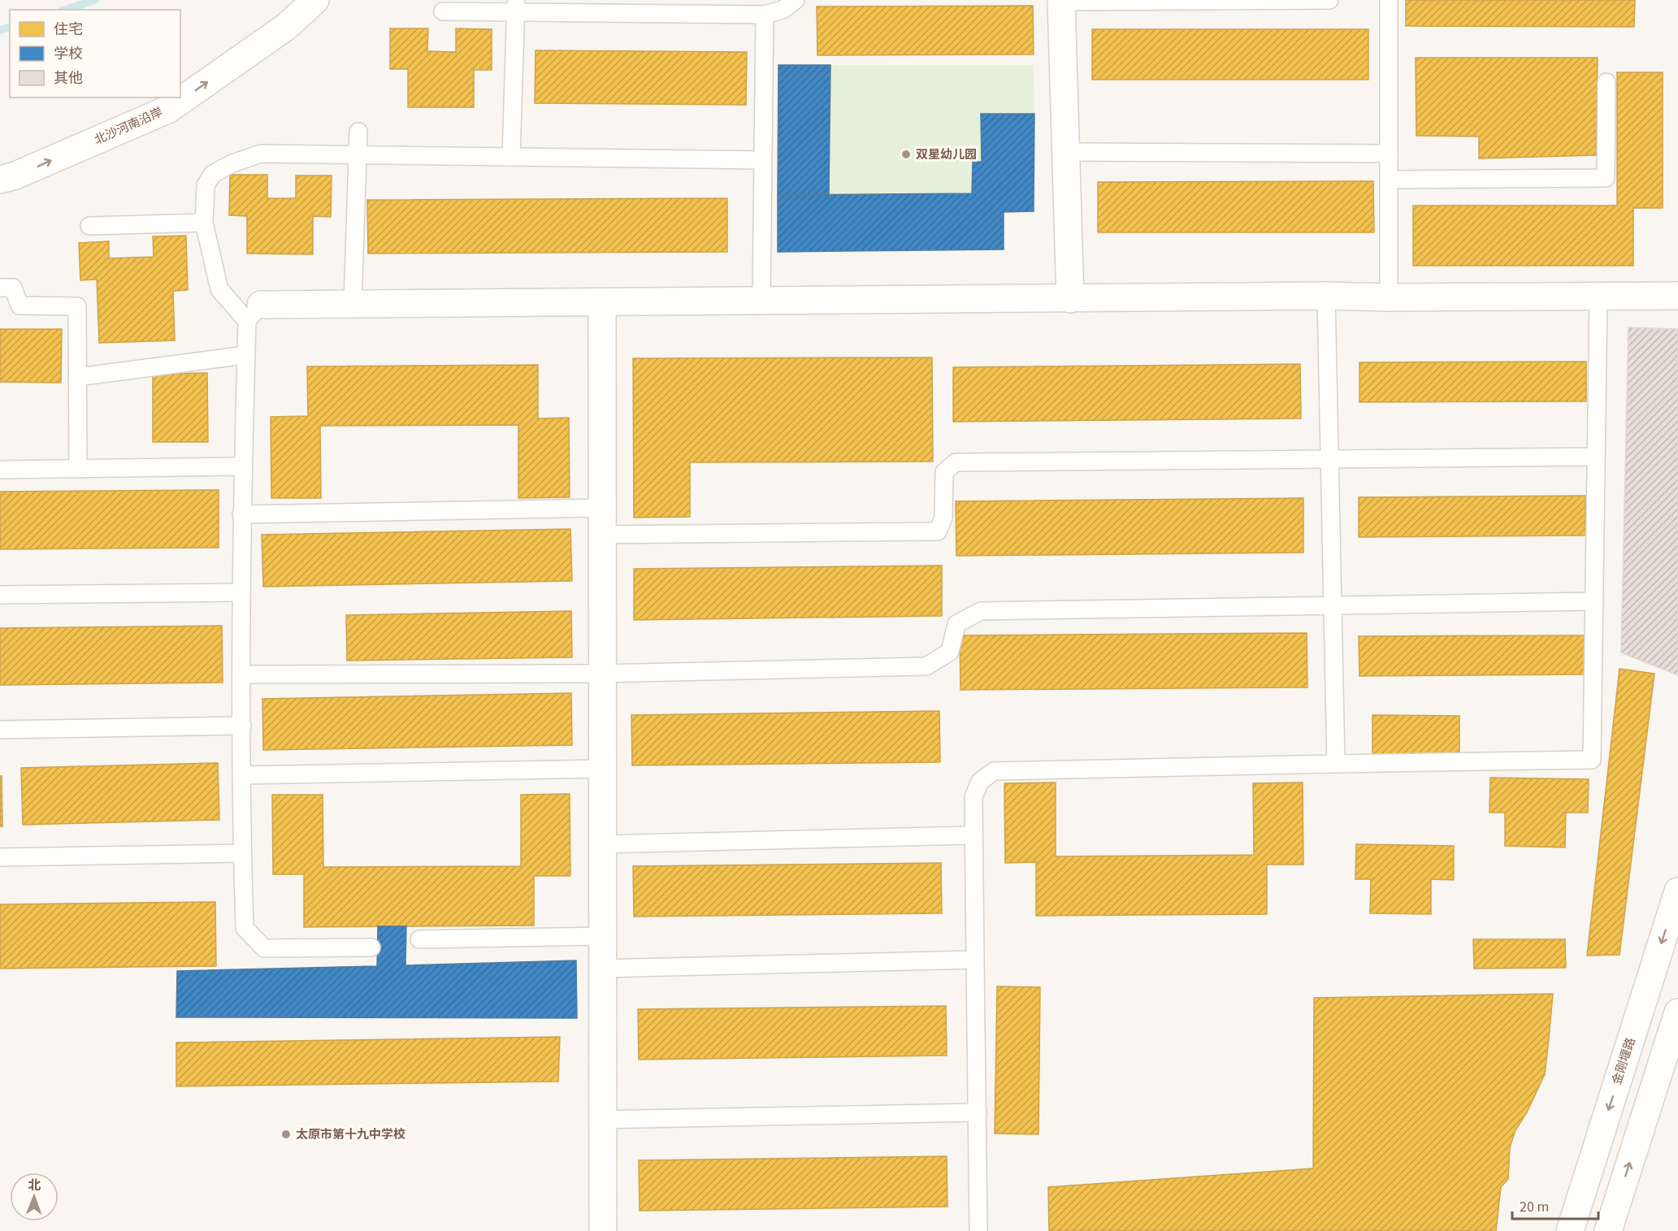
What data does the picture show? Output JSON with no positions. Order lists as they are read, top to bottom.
{
  "streets": {
    "street": ["北沙河南沿岸", "金刚堰路"]
  },
  "one_way": ["北沙河南沿岸"],
  "places": ["双星幼儿园", "太原市第十九中学校"],
  "legend": ["住宅", "学校", "其他"],
  "scale_bar": "20 m",
  "north": "top"
}
